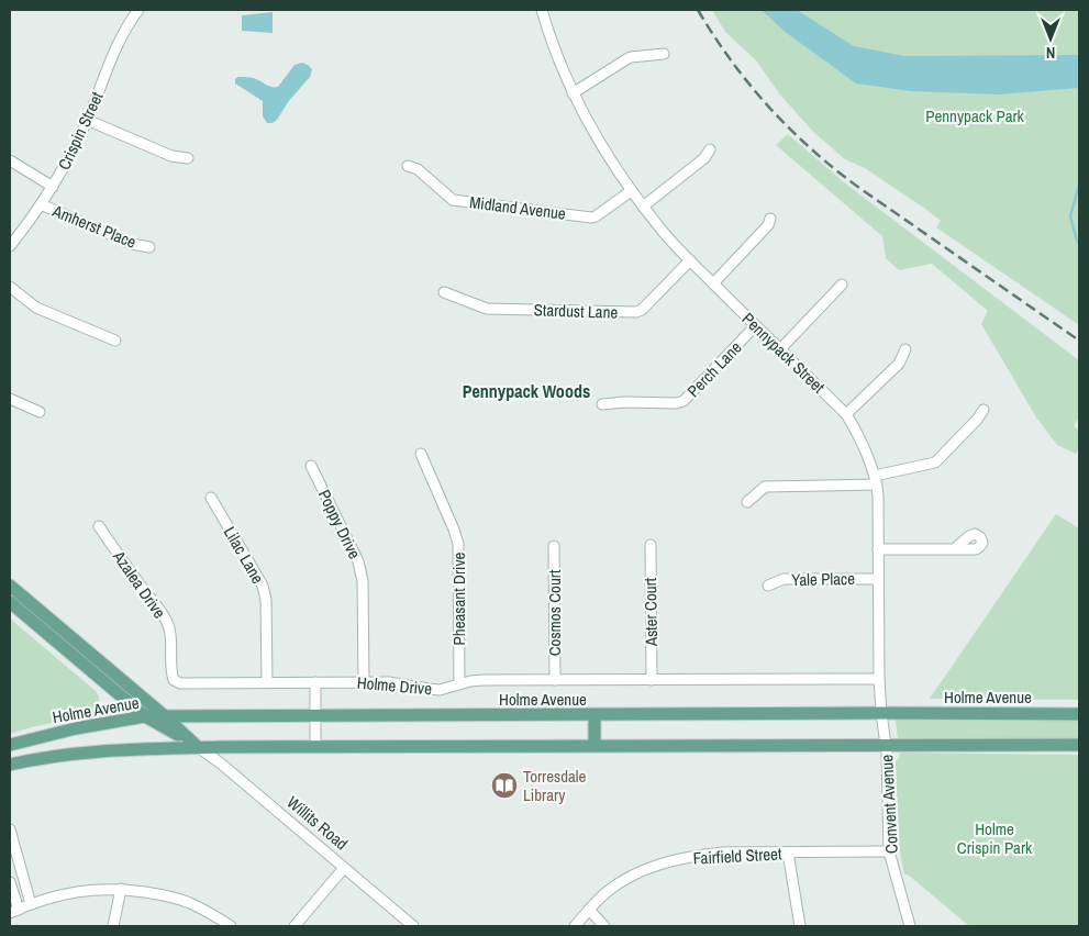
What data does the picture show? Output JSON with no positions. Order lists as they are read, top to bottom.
{
  "streets": {
    "main road": ["Holme Avenue", "Willits Road"],
    "street": [
      "Crispin Street",
      "Midland Avenue",
      "Amherst Place",
      "Stardust Lane",
      "Pennypack Street",
      "Perch Lane",
      "Poppy Drive",
      "Lilac Lane",
      "Yale Place",
      "Azalea Drive",
      "Pheasant Drive",
      "Aster Court",
      "Cosmos Court",
      "Holme Drive",
      "Convent Avenue",
      "Fairfield Street"
    ]
  },
  "crossings": [
    ["Crispin Street", "Amherst Place"],
    ["Midland Avenue", "Pennypack Street"],
    ["Stardust Lane", "Pennypack Street"],
    ["Pennypack Street", "Perch Lane"],
    ["Pennypack Street", "Yale Place"],
    ["Pennypack Street", "Holme Drive"],
    ["Pennypack Street", "Holme Avenue"],
    ["Pennypack Street", "Convent Avenue"],
    ["Poppy Drive", "Holme Drive"],
    ["Lilac Lane", "Holme Drive"],
    ["Azalea Drive", "Holme Drive"],
    ["Pheasant Drive", "Holme Drive"],
    ["Aster Court", "Holme Drive"],
    ["Cosmos Court", "Holme Drive"],
    ["Holme Avenue", "Willits Road"],
    ["Convent Avenue", "Fairfield Street"]
  ],
  "districts": ["Pennypack Woods"],
  "parks": ["Pennypack Park", "Holme Crispin Park"],
  "places": {
    "library": ["Torresdale Library"]
  },
  "north": "bottom"
}
